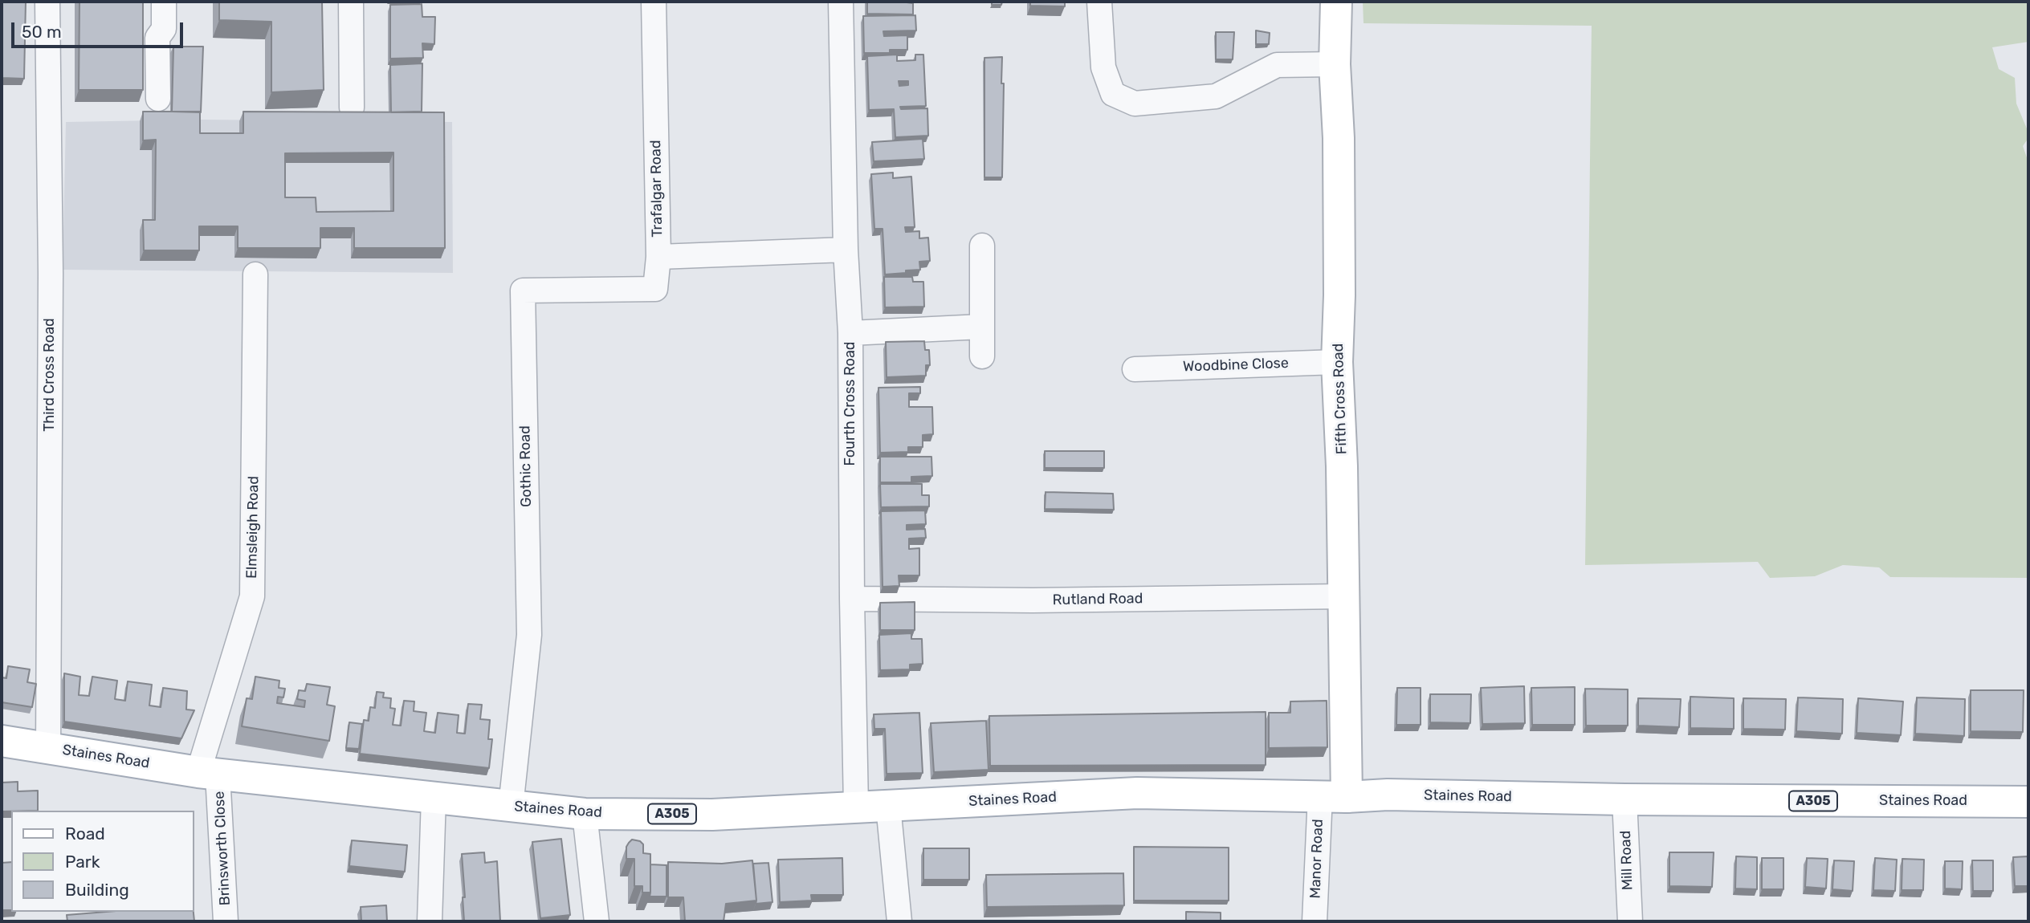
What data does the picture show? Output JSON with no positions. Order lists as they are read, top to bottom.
{
  "streets": {
    "main road": ["Fifth Cross Road", "Staines Road", "A305"],
    "street": [
      "Trafalgar Road",
      "Woodbine Close",
      "Third Cross Road",
      "Fourth Cross Road",
      "Gothic Road",
      "Elmsleigh Road",
      "Rutland Road",
      "Brinsworth Close",
      "Manor Road",
      "Mill Road"
    ]
  },
  "crossings": [
    ["Trafalgar Road", "Fourth Cross Road"],
    ["Trafalgar Road", "Gothic Road"],
    ["Woodbine Close", "Fifth Cross Road"],
    ["Third Cross Road", "Staines Road"],
    ["Fifth Cross Road", "Rutland Road"],
    ["Fifth Cross Road", "Staines Road"],
    ["Fifth Cross Road", "Manor Road"],
    ["Fourth Cross Road", "Rutland Road"],
    ["Fourth Cross Road", "Staines Road"],
    ["Gothic Road", "Staines Road"],
    ["Elmsleigh Road", "Staines Road"],
    ["Elmsleigh Road", "Brinsworth Close"],
    ["Staines Road", "Brinsworth Close"],
    ["Staines Road", "Manor Road"],
    ["Staines Road", "Mill Road"]
  ],
  "legend": ["Road", "Park", "Building"],
  "scale_bar": "50 m"
}
